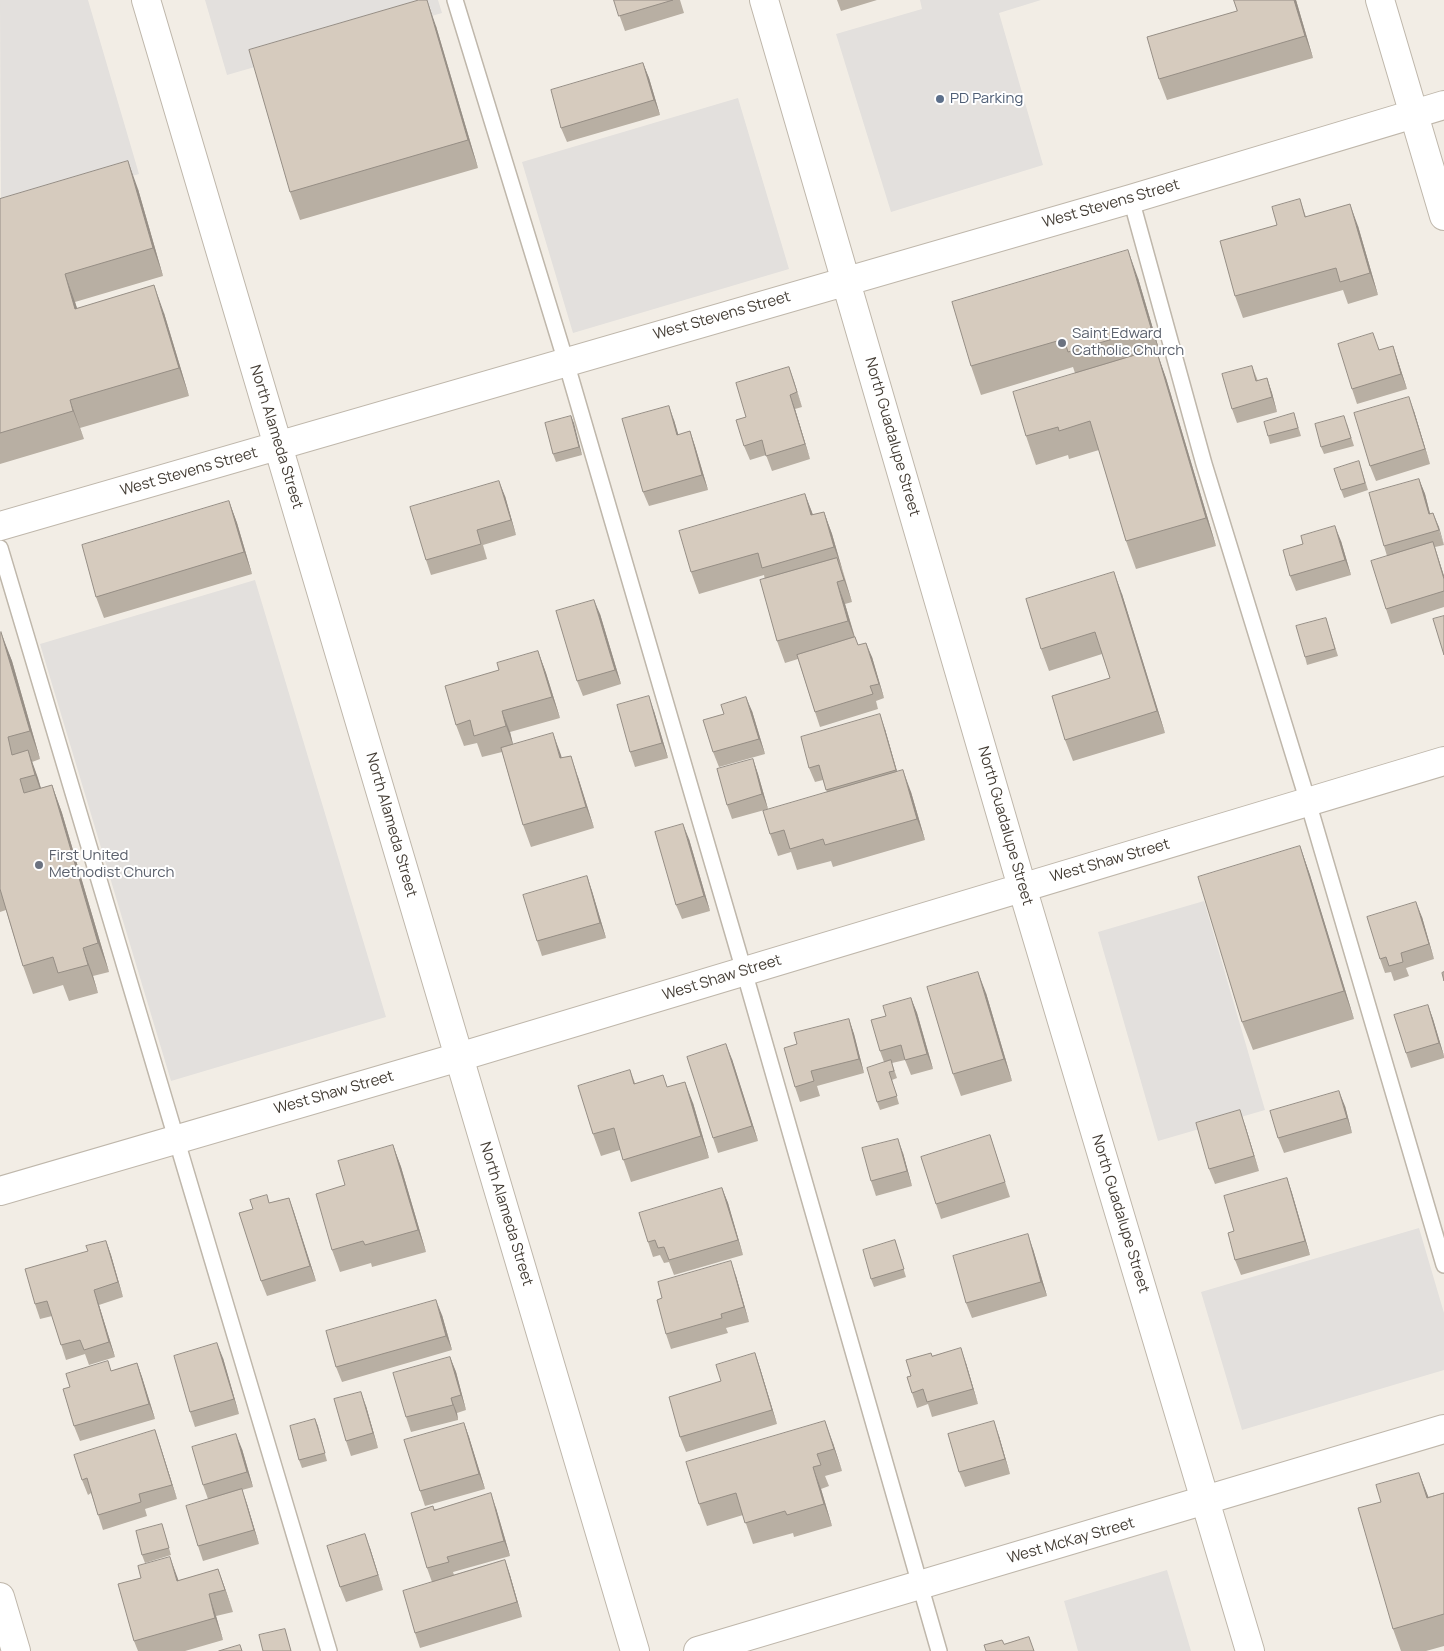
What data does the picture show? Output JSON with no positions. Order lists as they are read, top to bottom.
{
  "streets": {
    "street": [
      "West Stevens Street",
      "North Alameda Street",
      "North Guadalupe Street",
      "West Shaw Street",
      "West McKay Street"
    ]
  },
  "crossings": [
    ["West Stevens Street", "North Alameda Street"],
    ["West Stevens Street", "North Guadalupe Street"],
    ["North Alameda Street", "West Shaw Street"],
    ["North Guadalupe Street", "West Shaw Street"],
    ["North Guadalupe Street", "West McKay Street"]
  ],
  "places": ["PD Parking", "Saint Edward Catholic Church", "First United Methodist Church"]
}
